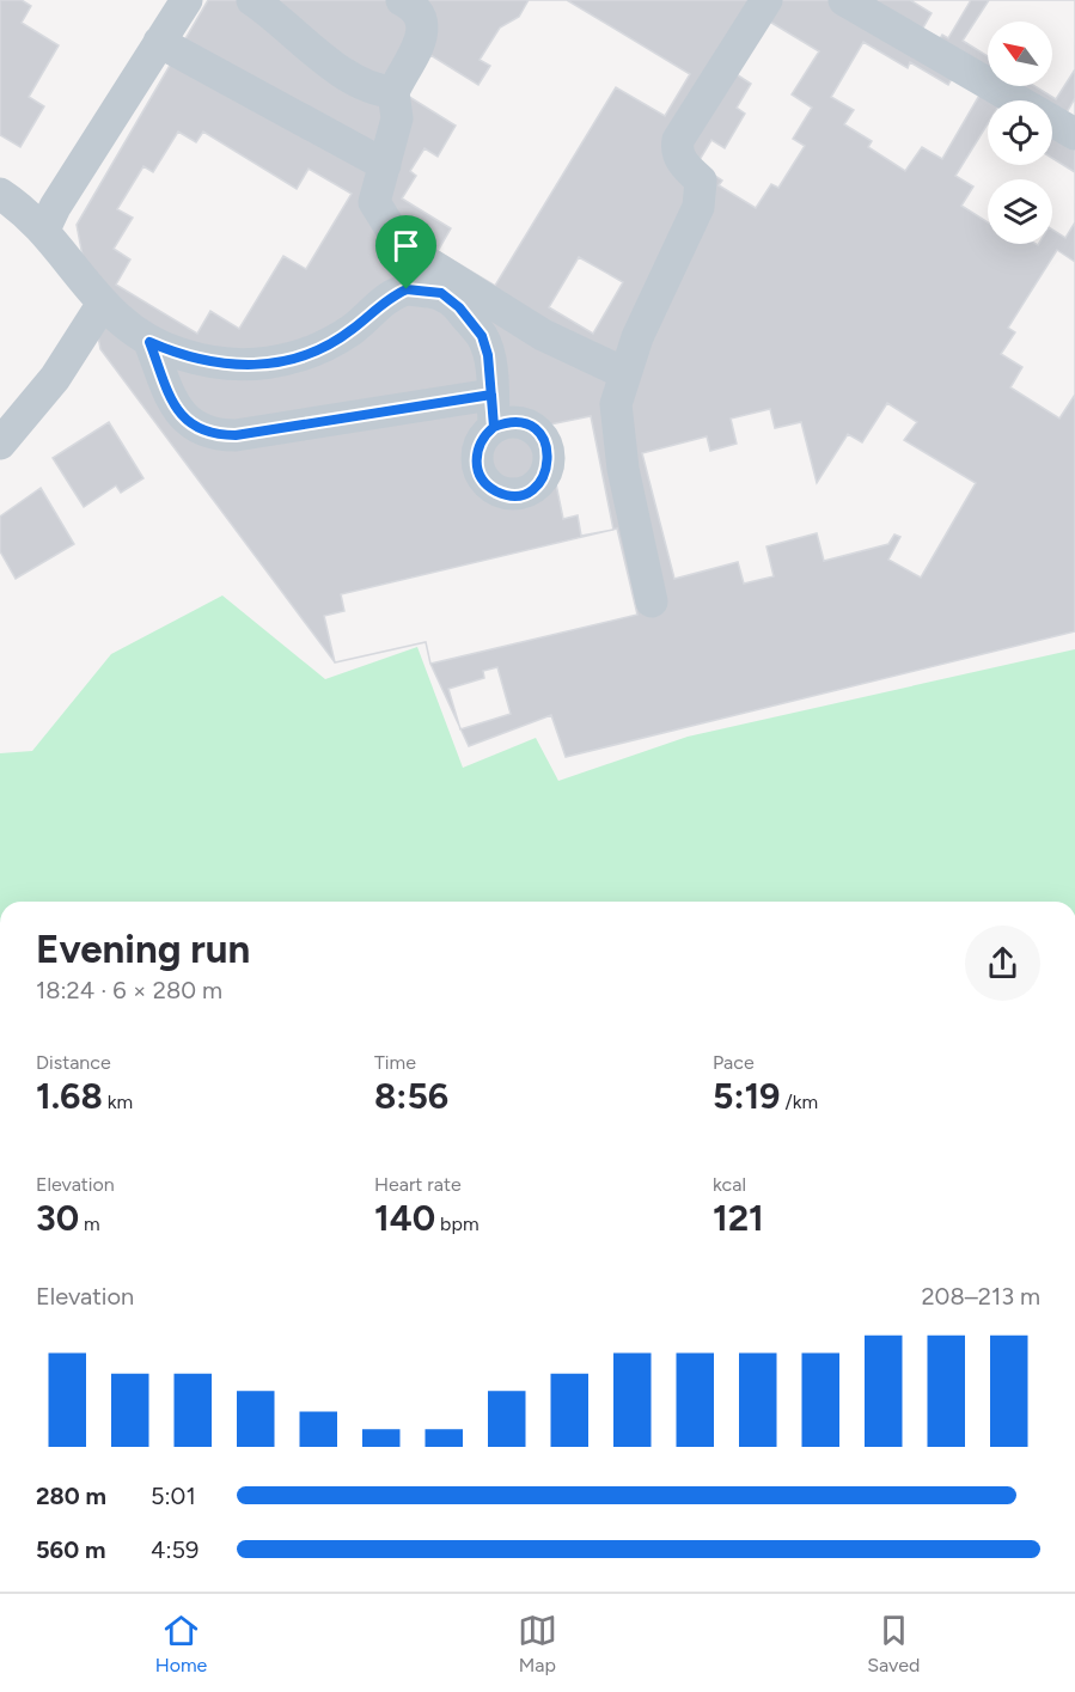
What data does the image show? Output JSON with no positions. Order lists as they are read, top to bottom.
{
  "north": "top left",
  "page": {
    "heading": ["Evening run", "18:24 · 6 × 280 m"],
    "stats": [
      ["Distance", "1.68 km"],
      ["Time", "8:56"],
      ["Pace", "5:19 /km"],
      ["Elevation", "30 m"],
      ["Heart rate", "140 bpm"],
      ["kcal", "121"]
    ],
    "chart": ["Elevation", "208–213 m"],
    "list": [
      {
        "name": "280 m",
        "note": "5:01"
      },
      {
        "name": "560 m",
        "note": "4:59"
      }
    ],
    "tabs": ["Home", "Map", "Saved"]
  }
}
